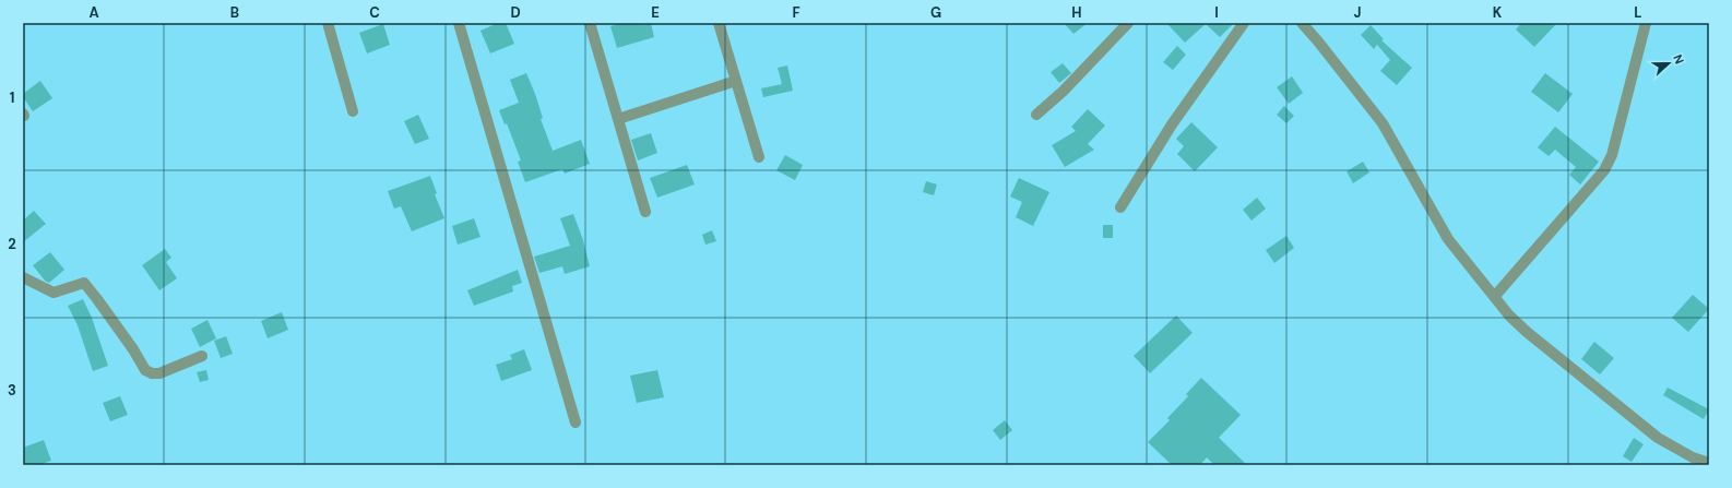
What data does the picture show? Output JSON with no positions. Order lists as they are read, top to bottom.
{
  "north": "right",
  "grid": {
    "columns": [
      "A",
      "B",
      "C",
      "D",
      "E",
      "F",
      "G",
      "H",
      "I",
      "J",
      "K",
      "L"
    ],
    "rows": ["1", "2", "3"]
  }
}
